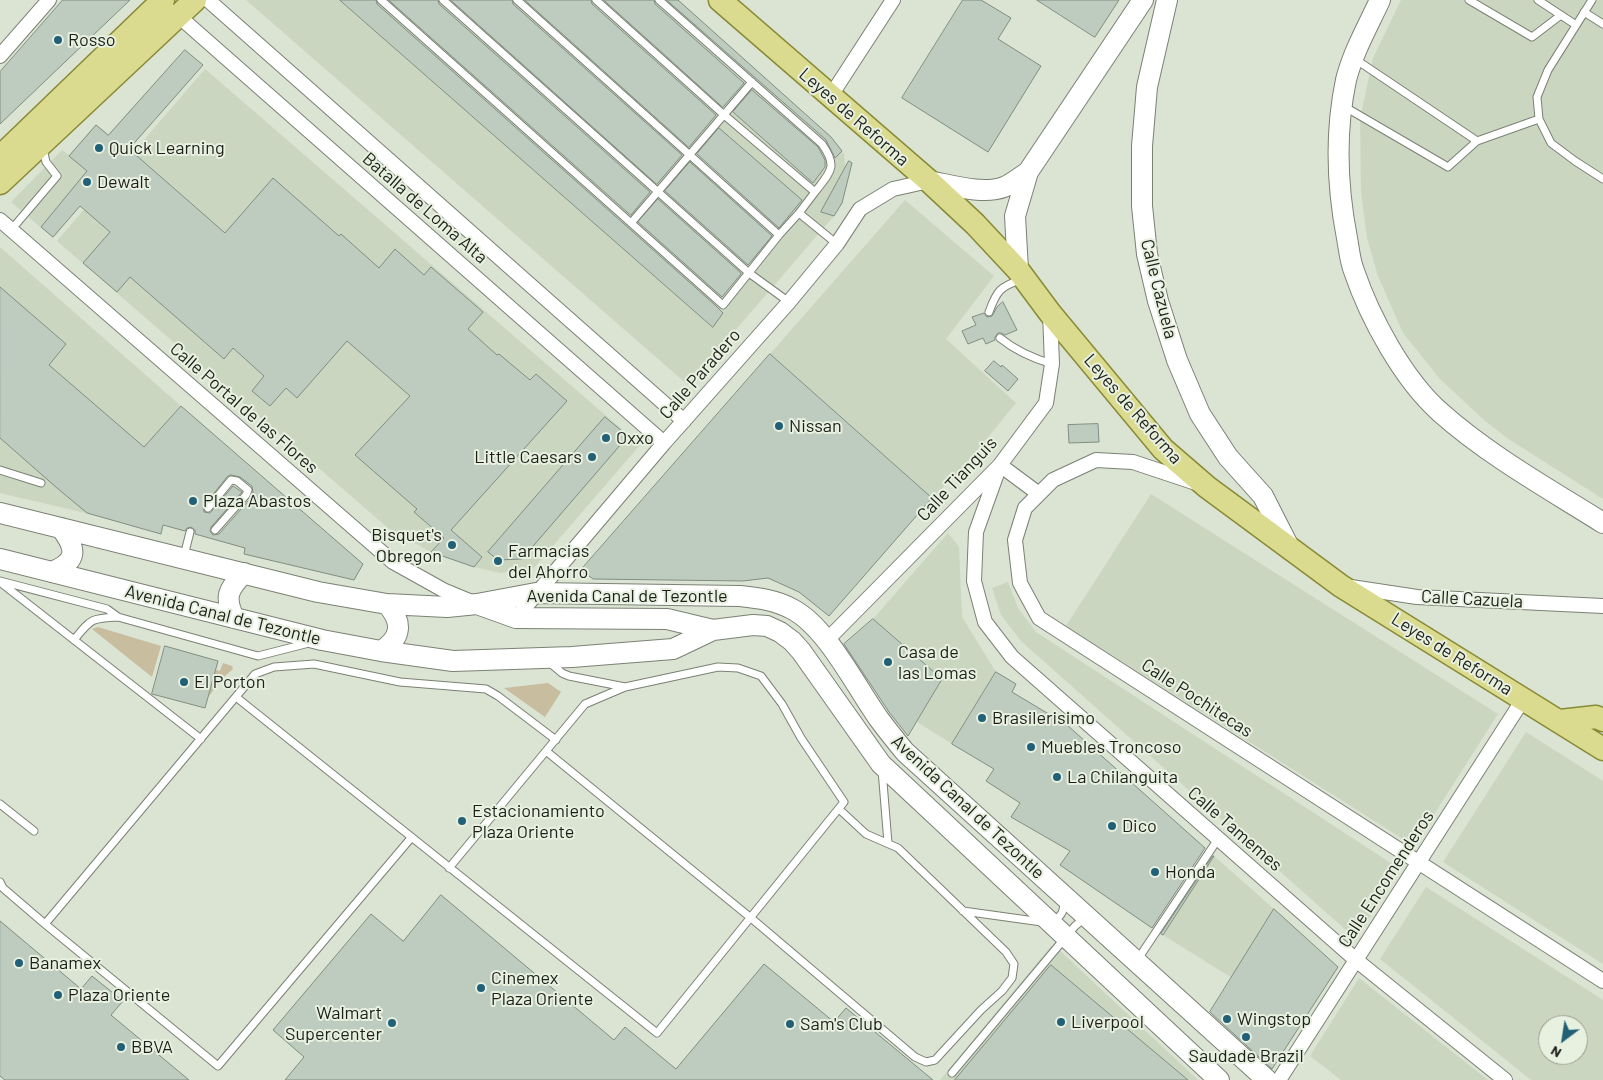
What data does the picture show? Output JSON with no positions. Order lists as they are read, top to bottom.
{
  "streets": {
    "main road": ["Leyes de Reforma", "Calle Cazuela", "Avenida Canal de Tezontle"],
    "street": [
      "Batalla de Loma Alta",
      "Calle Paradero",
      "Calle Portal de las Flores",
      "Calle Tianguis",
      "Calle Pochitecas",
      "Calle Tamemes",
      "Calle Encomenderos"
    ]
  },
  "crossings": [
    ["Leyes de Reforma", "Calle Cazuela"],
    ["Leyes de Reforma", "Calle Paradero"],
    ["Leyes de Reforma", "Calle Tianguis"],
    ["Leyes de Reforma", "Calle Pochitecas"],
    ["Leyes de Reforma", "Calle Encomenderos"],
    ["Batalla de Loma Alta", "Calle Paradero"],
    ["Calle Paradero", "Avenida Canal de Tezontle"],
    ["Calle Portal de las Flores", "Avenida Canal de Tezontle"],
    ["Calle Tianguis", "Avenida Canal de Tezontle"],
    ["Calle Tianguis", "Calle Tamemes"],
    ["Calle Pochitecas", "Calle Encomenderos"],
    ["Calle Tamemes", "Calle Encomenderos"]
  ],
  "places": [
    "Rosso",
    "Quick Learning",
    "Dewalt",
    "Nissan",
    "Oxxo",
    "Little Caesars",
    "Plaza Abastos",
    "Bisquet's Obregon",
    "Farmacias del Ahorro",
    "Casa de las Lomas",
    "El Porton",
    "Brasilerisimo",
    "Muebles Troncoso",
    "La Chilanguita",
    "Estacionamiento Plaza Oriente",
    "Dico",
    "Honda",
    "Banamex",
    "Cinemex Plaza Oriente",
    "Plaza Oriente",
    "Wingstop",
    "Liverpool",
    "Walmart Supercenter",
    "Sam's Club",
    "Saudade Brazil",
    "BBVA"
  ],
  "north": "bottom left"
}
